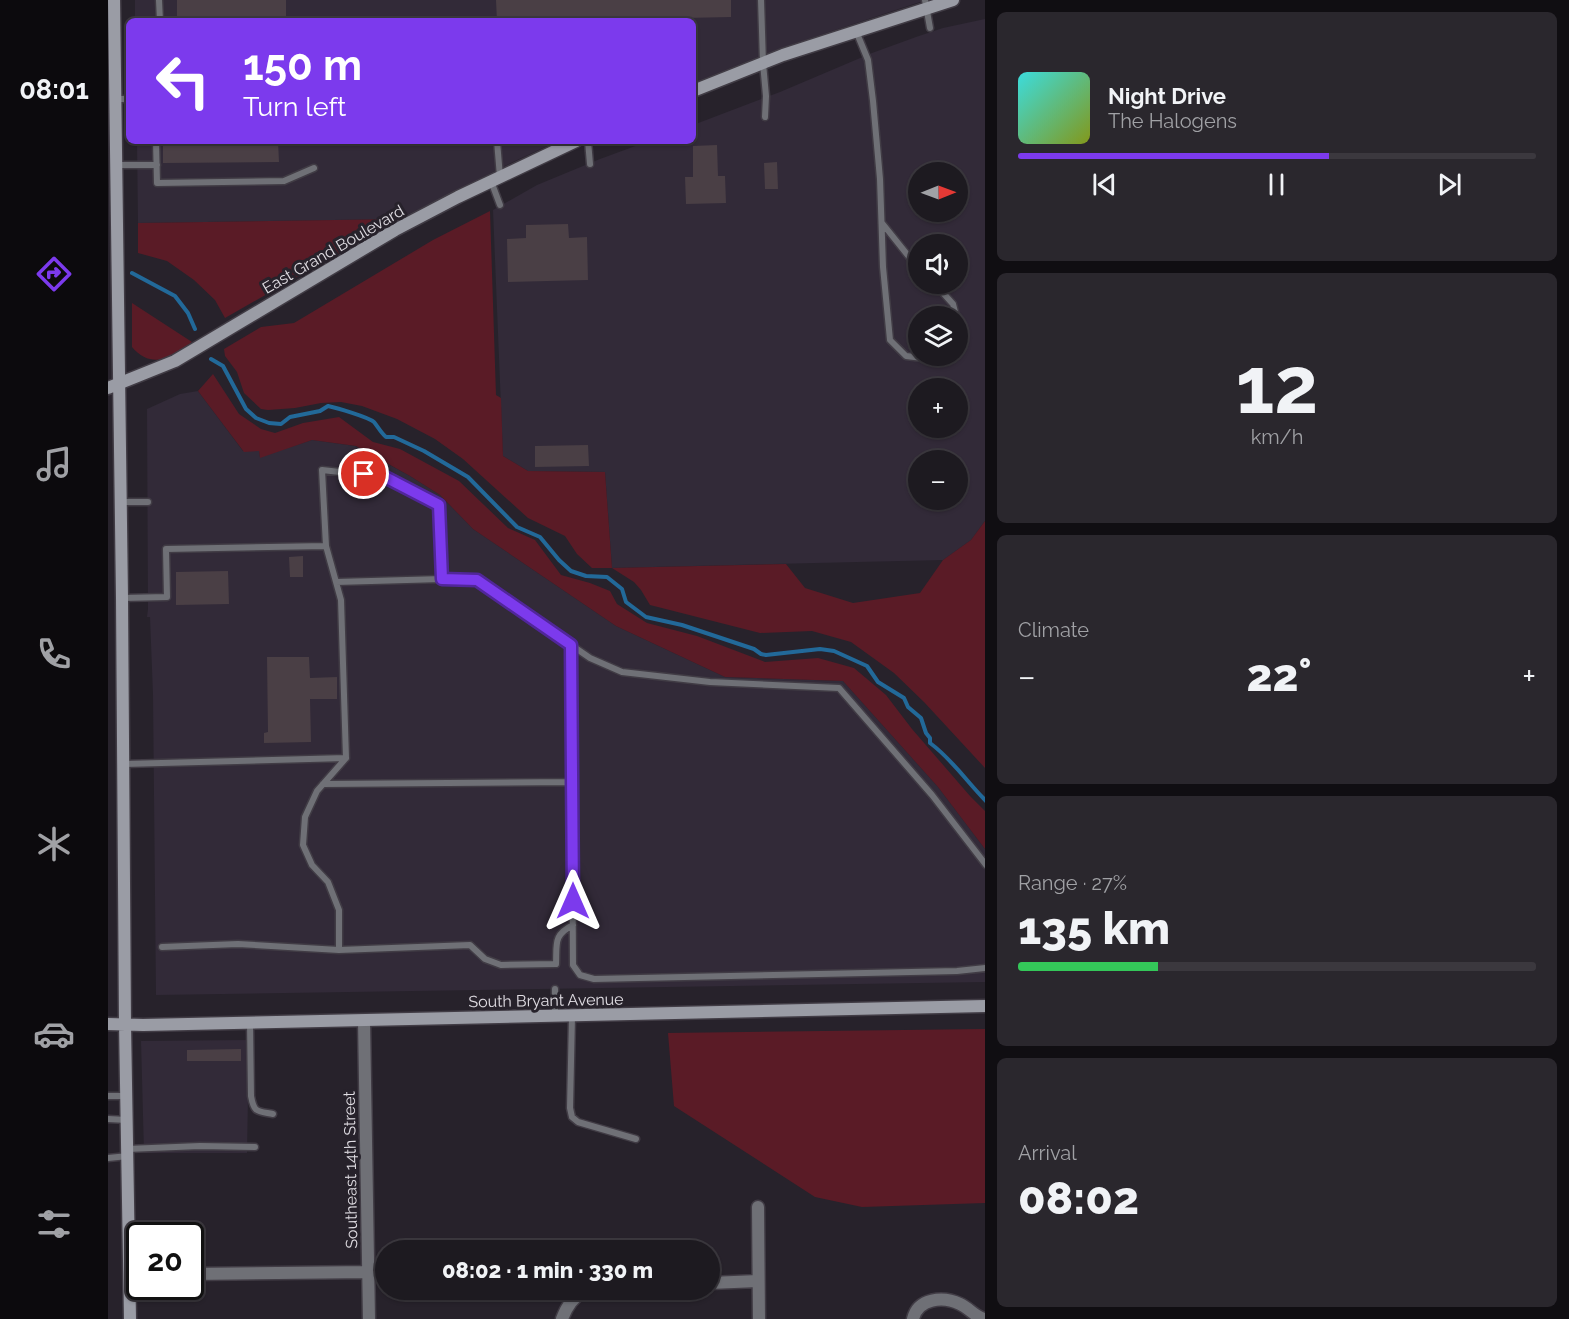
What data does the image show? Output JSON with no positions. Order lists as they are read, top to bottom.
{
  "streets": {
    "street": ["East Grand Boulevard", "South Bryant Avenue", "Southeast 14th Street"]
  },
  "crossings": [
    ["South Bryant Avenue", "Southeast 14th Street"]
  ],
  "north": "right",
  "page": {
    "tabs": "08:01",
    "turn": ["150 m", "Turn left"],
    "song": ["Night Drive", "The Halogens"],
    "map_buttons": ["+", "−"],
    "tile": [
      ["12", "km/h"],
      "Climate",
      ["Range · 27%", "135 km"],
      ["Arrival", "08:02"]
    ],
    "heat": ["−", "22°", "+"],
    "limit": "20",
    "trip": "08:02 · 1 min · 330 m"
  }
}
